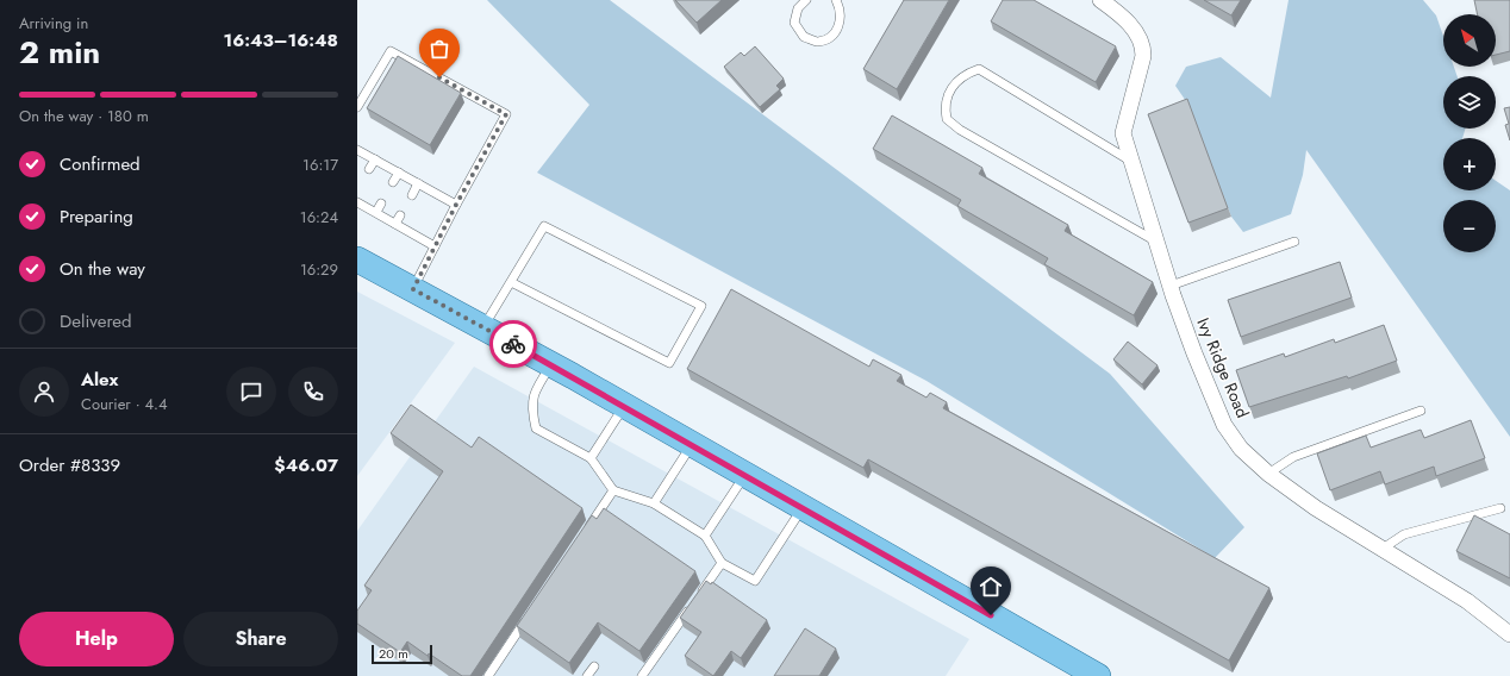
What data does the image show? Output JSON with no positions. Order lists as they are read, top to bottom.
{
  "streets": {
    "street": ["Ivy Ridge Road"]
  },
  "scale_bar": "20 m",
  "north": "top left",
  "page": {
    "heading": ["2 min", "Arriving in", "16:43–16:48"],
    "panel": [
      "Alex",
      "Courier · 4.4",
      "Order #8339",
      "$46.07"
    ],
    "map_buttons": ["+", "−"],
    "bar": "On the way · 180 m",
    "list": [
      ["Confirmed", "16:17"],
      ["Preparing", "16:24"],
      ["On the way", "16:29"],
      "Delivered"
    ],
    "buttons": ["Help", "Share"],
    "scale": "20 m"
  }
}
